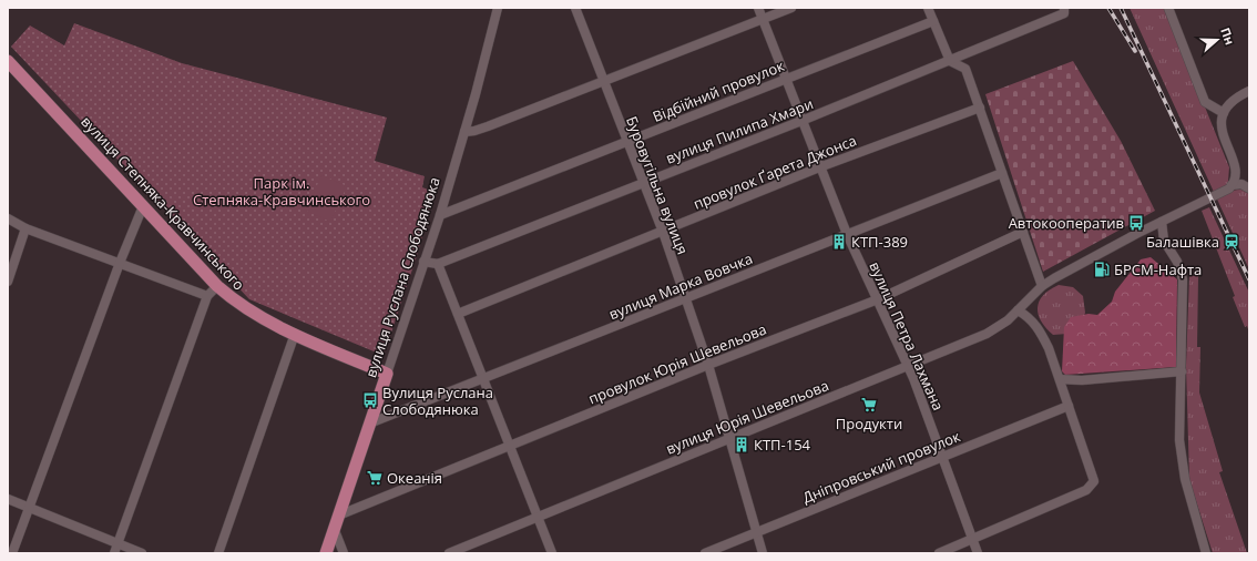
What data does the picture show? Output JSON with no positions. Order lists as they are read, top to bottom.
{
  "streets": {
    "main road": ["вулиця Степняка-Кравчинського", "вулиця Руслана Слободянюка"],
    "street": [
      "Відбійний провулок",
      "вулиця Пилипа Хмари",
      "провулок Ґарета Джонса",
      "Буровугільна вулиця",
      "вулиця Марка Вовчка",
      "вулиця Петра Лахмана",
      "провулок Юрія Шевельова",
      "вулиця Юрія Шевельова",
      "Дніпровський провулок"
    ]
  },
  "crossings": [
    ["Відбійний провулок", "Буровугільна вулиця"],
    ["Відбійний провулок", "вулиця Руслана Слободянюка"],
    ["Відбійний провулок", "вулиця Петра Лахмана"],
    ["вулиця Пилипа Хмари", "Буровугільна вулиця"],
    ["вулиця Пилипа Хмари", "вулиця Петра Лахмана"],
    ["провулок Ґарета Джонса", "Буровугільна вулиця"],
    ["провулок Ґарета Джонса", "вулиця Петра Лахмана"],
    ["Буровугільна вулиця", "вулиця Марка Вовчка"],
    ["Буровугільна вулиця", "провулок Юрія Шевельова"],
    ["Буровугільна вулиця", "вулиця Юрія Шевельова"],
    ["Буровугільна вулиця", "Дніпровський провулок"],
    ["вулиця Степняка-Кравчинського", "вулиця Руслана Слободянюка"],
    ["вулиця Руслана Слободянюка", "вулиця Марка Вовчка"],
    ["вулиця Руслана Слободянюка", "провулок Юрія Шевельова"],
    ["вулиця Марка Вовчка", "вулиця Петра Лахмана"],
    ["вулиця Петра Лахмана", "провулок Юрія Шевельова"],
    ["вулиця Петра Лахмана", "вулиця Юрія Шевельова"],
    ["вулиця Петра Лахмана", "Дніпровський провулок"]
  ],
  "parks": ["Парк ім. Степняка-Кравчинського"],
  "places": {
    "bus stop": ["Автокооператив", "Вулиця Руслана Слободянюка"],
    "building": ["КТП-389", "КТП-154"],
    "station": ["Балашівка"],
    "fuel station": ["БРСМ-Нафта"],
    "supermarket": ["Продукти", "Океанія"]
  },
  "north": "right"
}
